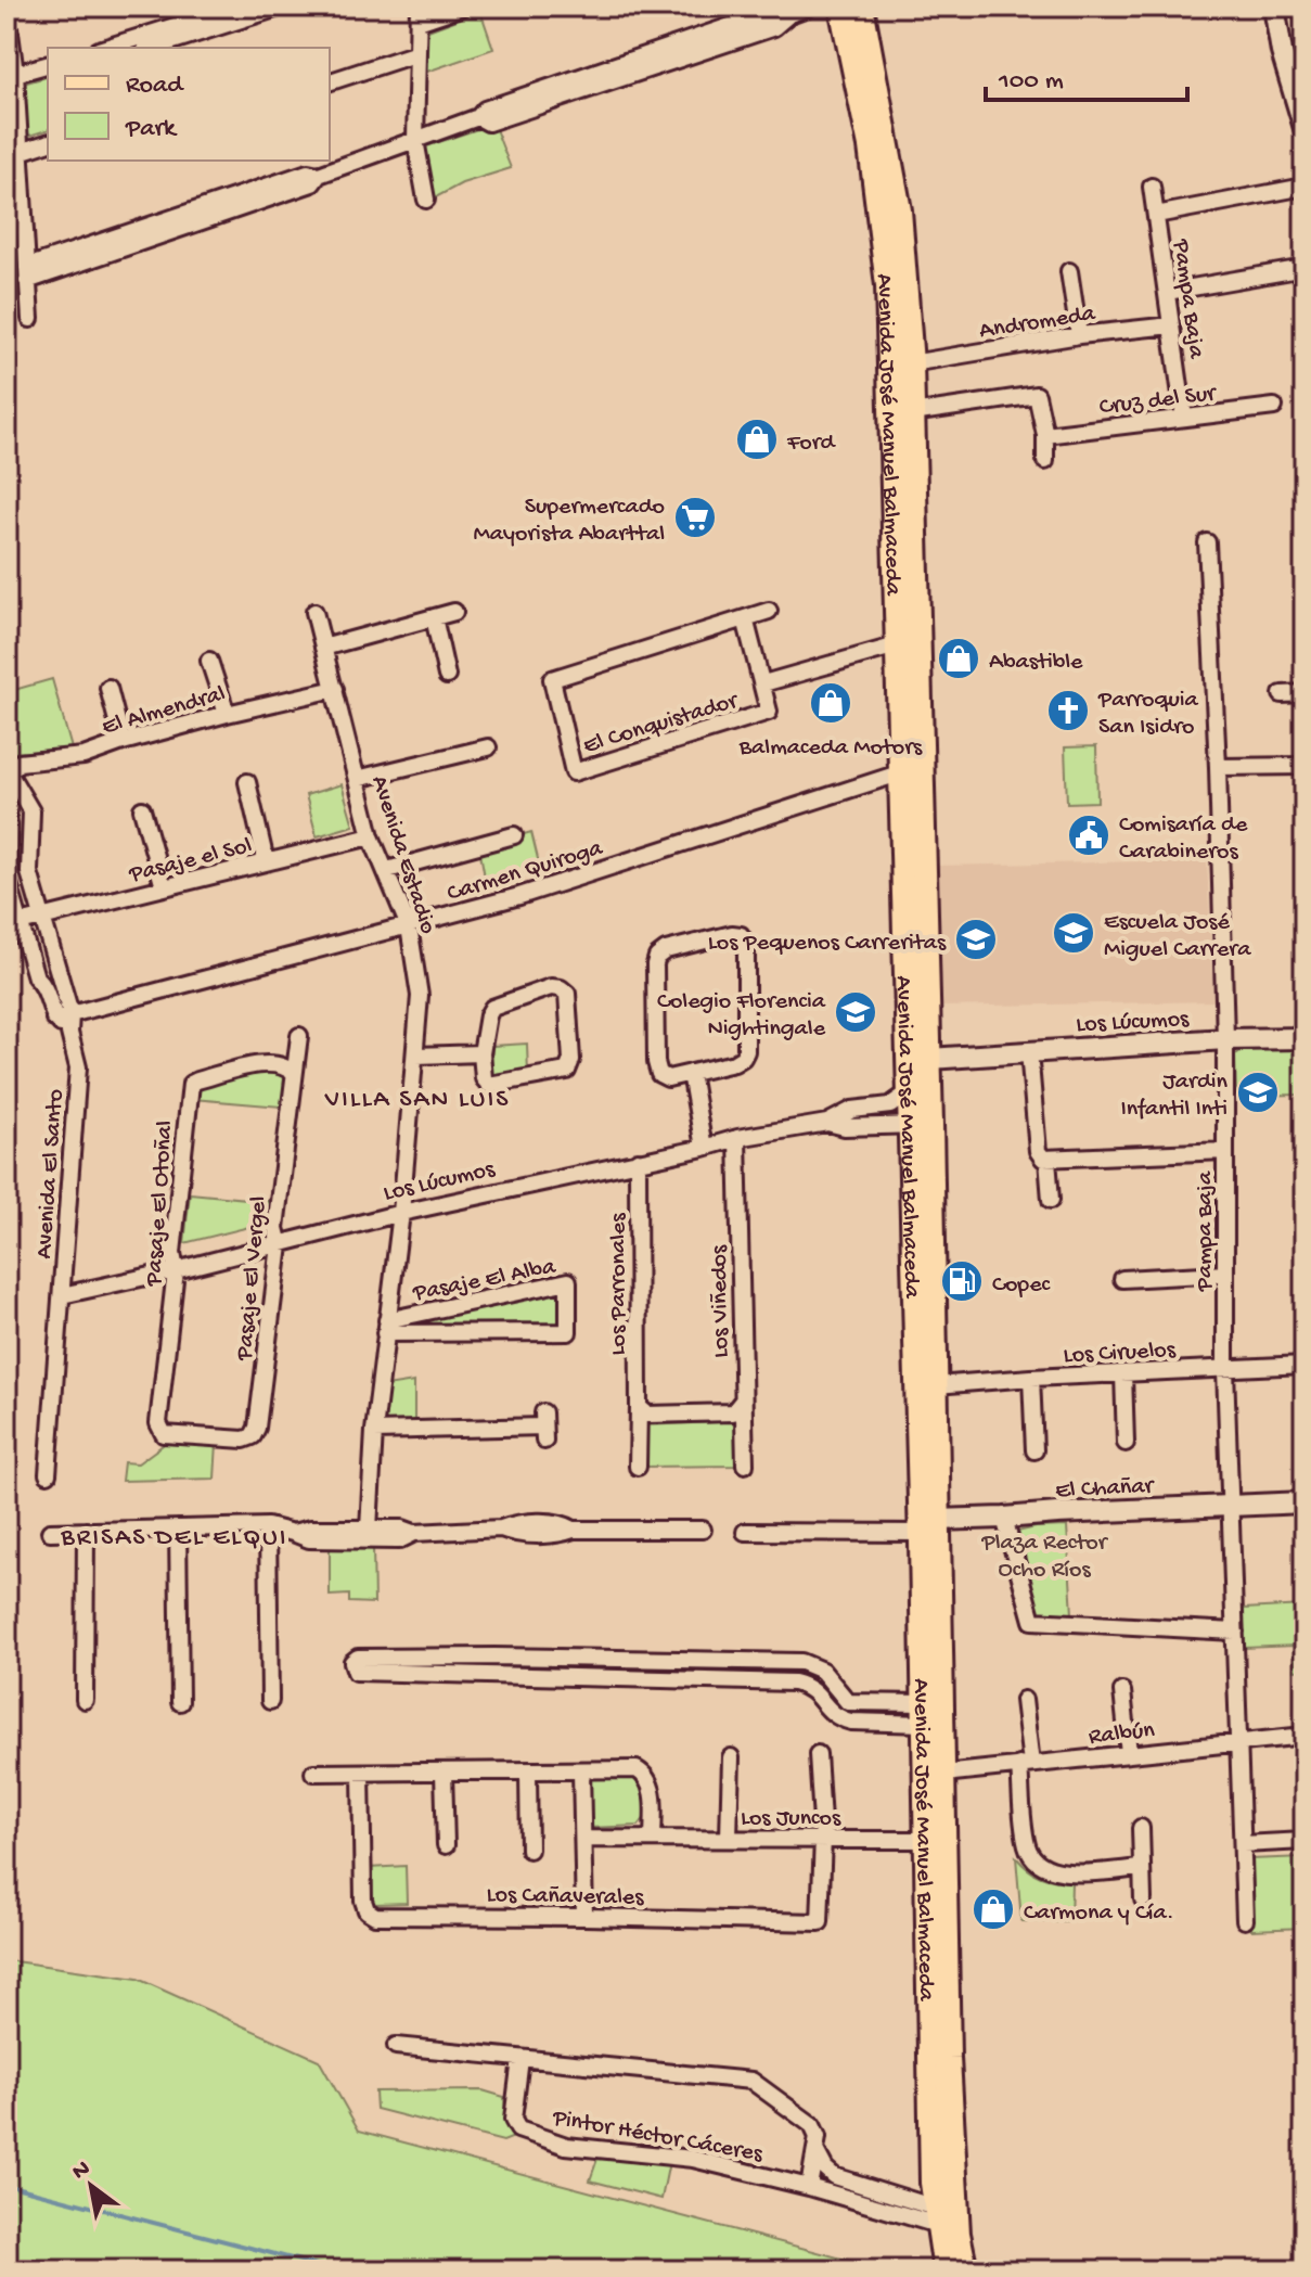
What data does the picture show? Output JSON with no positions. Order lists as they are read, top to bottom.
{
  "streets": {
    "main road": ["Avenida José Manuel Balmaceda"],
    "street": [
      "Pampa Baja",
      "Andromeda",
      "Cruz del Sur",
      "El Almendral",
      "El Conquistador",
      "Avenida Estadio",
      "Pasaje el Sol",
      "Carmen Quiroga",
      "Los Lúcumos",
      "Avenida El Santo",
      "Pasaje El Otoñal",
      "Pasaje El Alba",
      "Pasaje El Vergel",
      "Los Parronales",
      "Los Viñedos",
      "Los Ciruelos",
      "El Chañar",
      "Ralbún",
      "Los Juncos",
      "Los Cañaverales",
      "Pintor Héctor Cáceres"
    ]
  },
  "crossings": [
    ["Pampa Baja", "Andromeda"],
    ["Pampa Baja", "Cruz del Sur"],
    ["Pampa Baja", "Los Lúcumos"],
    ["Pampa Baja", "Los Ciruelos"],
    ["Pampa Baja", "El Chañar"],
    ["Pampa Baja", "Ralbún"],
    ["Andromeda", "Avenida José Manuel Balmaceda"],
    ["Avenida José Manuel Balmaceda", "El Conquistador"],
    ["Avenida José Manuel Balmaceda", "Carmen Quiroga"],
    ["Avenida José Manuel Balmaceda", "Los Lúcumos"],
    ["Avenida José Manuel Balmaceda", "Los Ciruelos"],
    ["Avenida José Manuel Balmaceda", "El Chañar"],
    ["Avenida José Manuel Balmaceda", "Ralbún"],
    ["Avenida José Manuel Balmaceda", "Los Juncos"],
    ["Avenida José Manuel Balmaceda", "Pintor Héctor Cáceres"],
    ["El Almendral", "Avenida Estadio"],
    ["Avenida Estadio", "Pasaje el Sol"],
    ["Avenida Estadio", "Carmen Quiroga"],
    ["Avenida Estadio", "Los Lúcumos"],
    ["Avenida Estadio", "Pasaje El Alba"],
    ["Pasaje el Sol", "Avenida El Santo"],
    ["Carmen Quiroga", "Avenida El Santo"],
    ["Los Lúcumos", "Avenida El Santo"],
    ["Los Lúcumos", "Pasaje El Otoñal"],
    ["Los Lúcumos", "Pasaje El Vergel"],
    ["Los Lúcumos", "Los Parronales"],
    ["Los Lúcumos", "Los Viñedos"],
    ["Pasaje El Otoñal", "Pasaje El Vergel"],
    ["Los Juncos", "Los Cañaverales"]
  ],
  "districts": ["VILLA SAN LUIS", "BRISAS DEL ELQUI"],
  "parks": ["Plaza Rector Ocho Ríos"],
  "places": {
    "shop": [
      "Ford",
      "Abastible",
      "Balmaceda Motors",
      "Carmona y Cía."
    ],
    "supermarket": ["Supermercado Mayorista Abarttal"],
    "church": ["Parroquia San Isidro"],
    "public building": ["Comisaría de Carabineros"],
    "school or university": [
      "Escuela José Miguel Carrera",
      "Los Pequenos Carreritas",
      "Colegio Florencia Nightingale",
      "Jardin Infantil Inti"
    ],
    "fuel station": ["Copec"]
  },
  "legend": ["Road", "Park"],
  "scale_bar": "100 m",
  "north": "top left"
}
